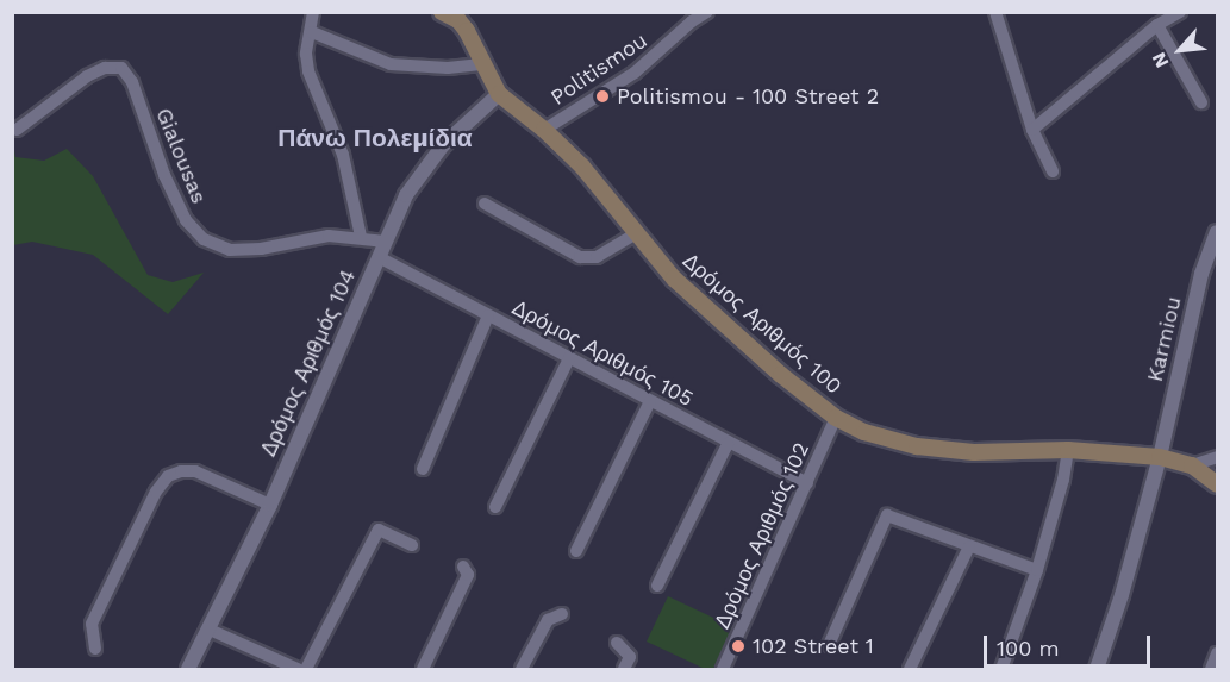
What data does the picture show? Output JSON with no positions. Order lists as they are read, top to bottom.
{
  "streets": {
    "main road": ["Δρόμος Αριθμός 100"],
    "street": [
      "Politismou",
      "Gialousas",
      "Karmiou",
      "Δρόμος Αριθμός 105",
      "Δρόμος Αριθμός 104",
      "Δρόμος Αριθμός 102"
    ]
  },
  "crossings": [
    ["Politismou", "Δρόμος Αριθμός 100"],
    ["Gialousas", "Δρόμος Αριθμός 104"],
    ["Δρόμος Αριθμός 100", "Karmiou"],
    ["Δρόμος Αριθμός 100", "Δρόμος Αριθμός 104"],
    ["Δρόμος Αριθμός 100", "Δρόμος Αριθμός 102"],
    ["Δρόμος Αριθμός 105", "Δρόμος Αριθμός 104"],
    ["Δρόμος Αριθμός 105", "Δρόμος Αριθμός 102"]
  ],
  "districts": ["Πάνω Πολεμίδια"],
  "places": ["Politismou - 100 Street 2", "102 Street 1"],
  "scale_bar": "100 m",
  "north": "bottom left"
}
